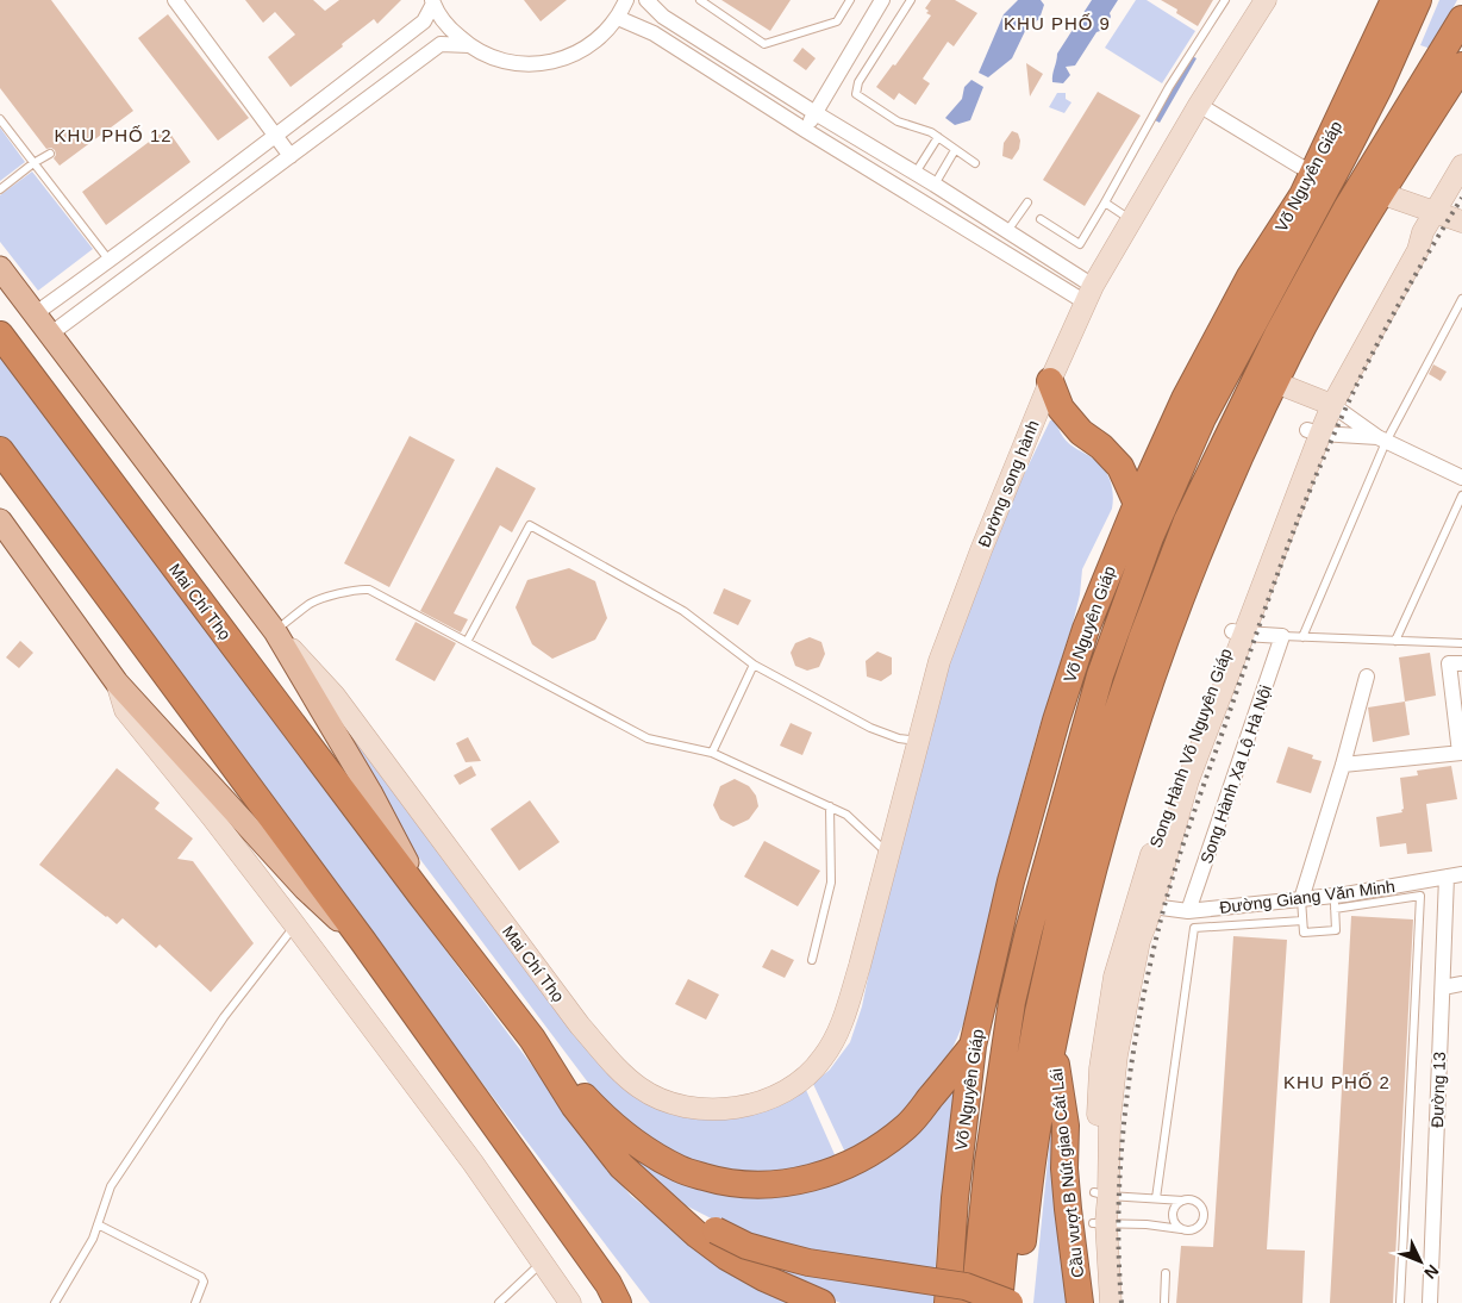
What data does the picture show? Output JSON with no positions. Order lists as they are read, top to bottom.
{
  "streets": {
    "highway": ["Võ Nguyên Giáp", "Mai Chí Thọ", "Cầu vượt B Nút giao Cát Lái"],
    "main road": ["Đường song hành", "Song Hành Võ Nguyên Giáp"],
    "street": ["Song Hành Xa Lộ Hà Nội", "Đường Giang Văn Minh", "Đường 13"]
  },
  "crossings": [
    ["Đường song hành", "Mai Chí Thọ"],
    ["Song Hành Võ Nguyên Giáp", "Đường Giang Văn Minh"],
    ["Song Hành Xa Lộ Hà Nội", "Đường Giang Văn Minh"],
    ["Đường Giang Văn Minh", "Đường 13"]
  ],
  "districts": ["KHU PHỐ 9", "KHU PHỐ 12", "KHU PHỐ 2"],
  "north": "bottom right"
}
